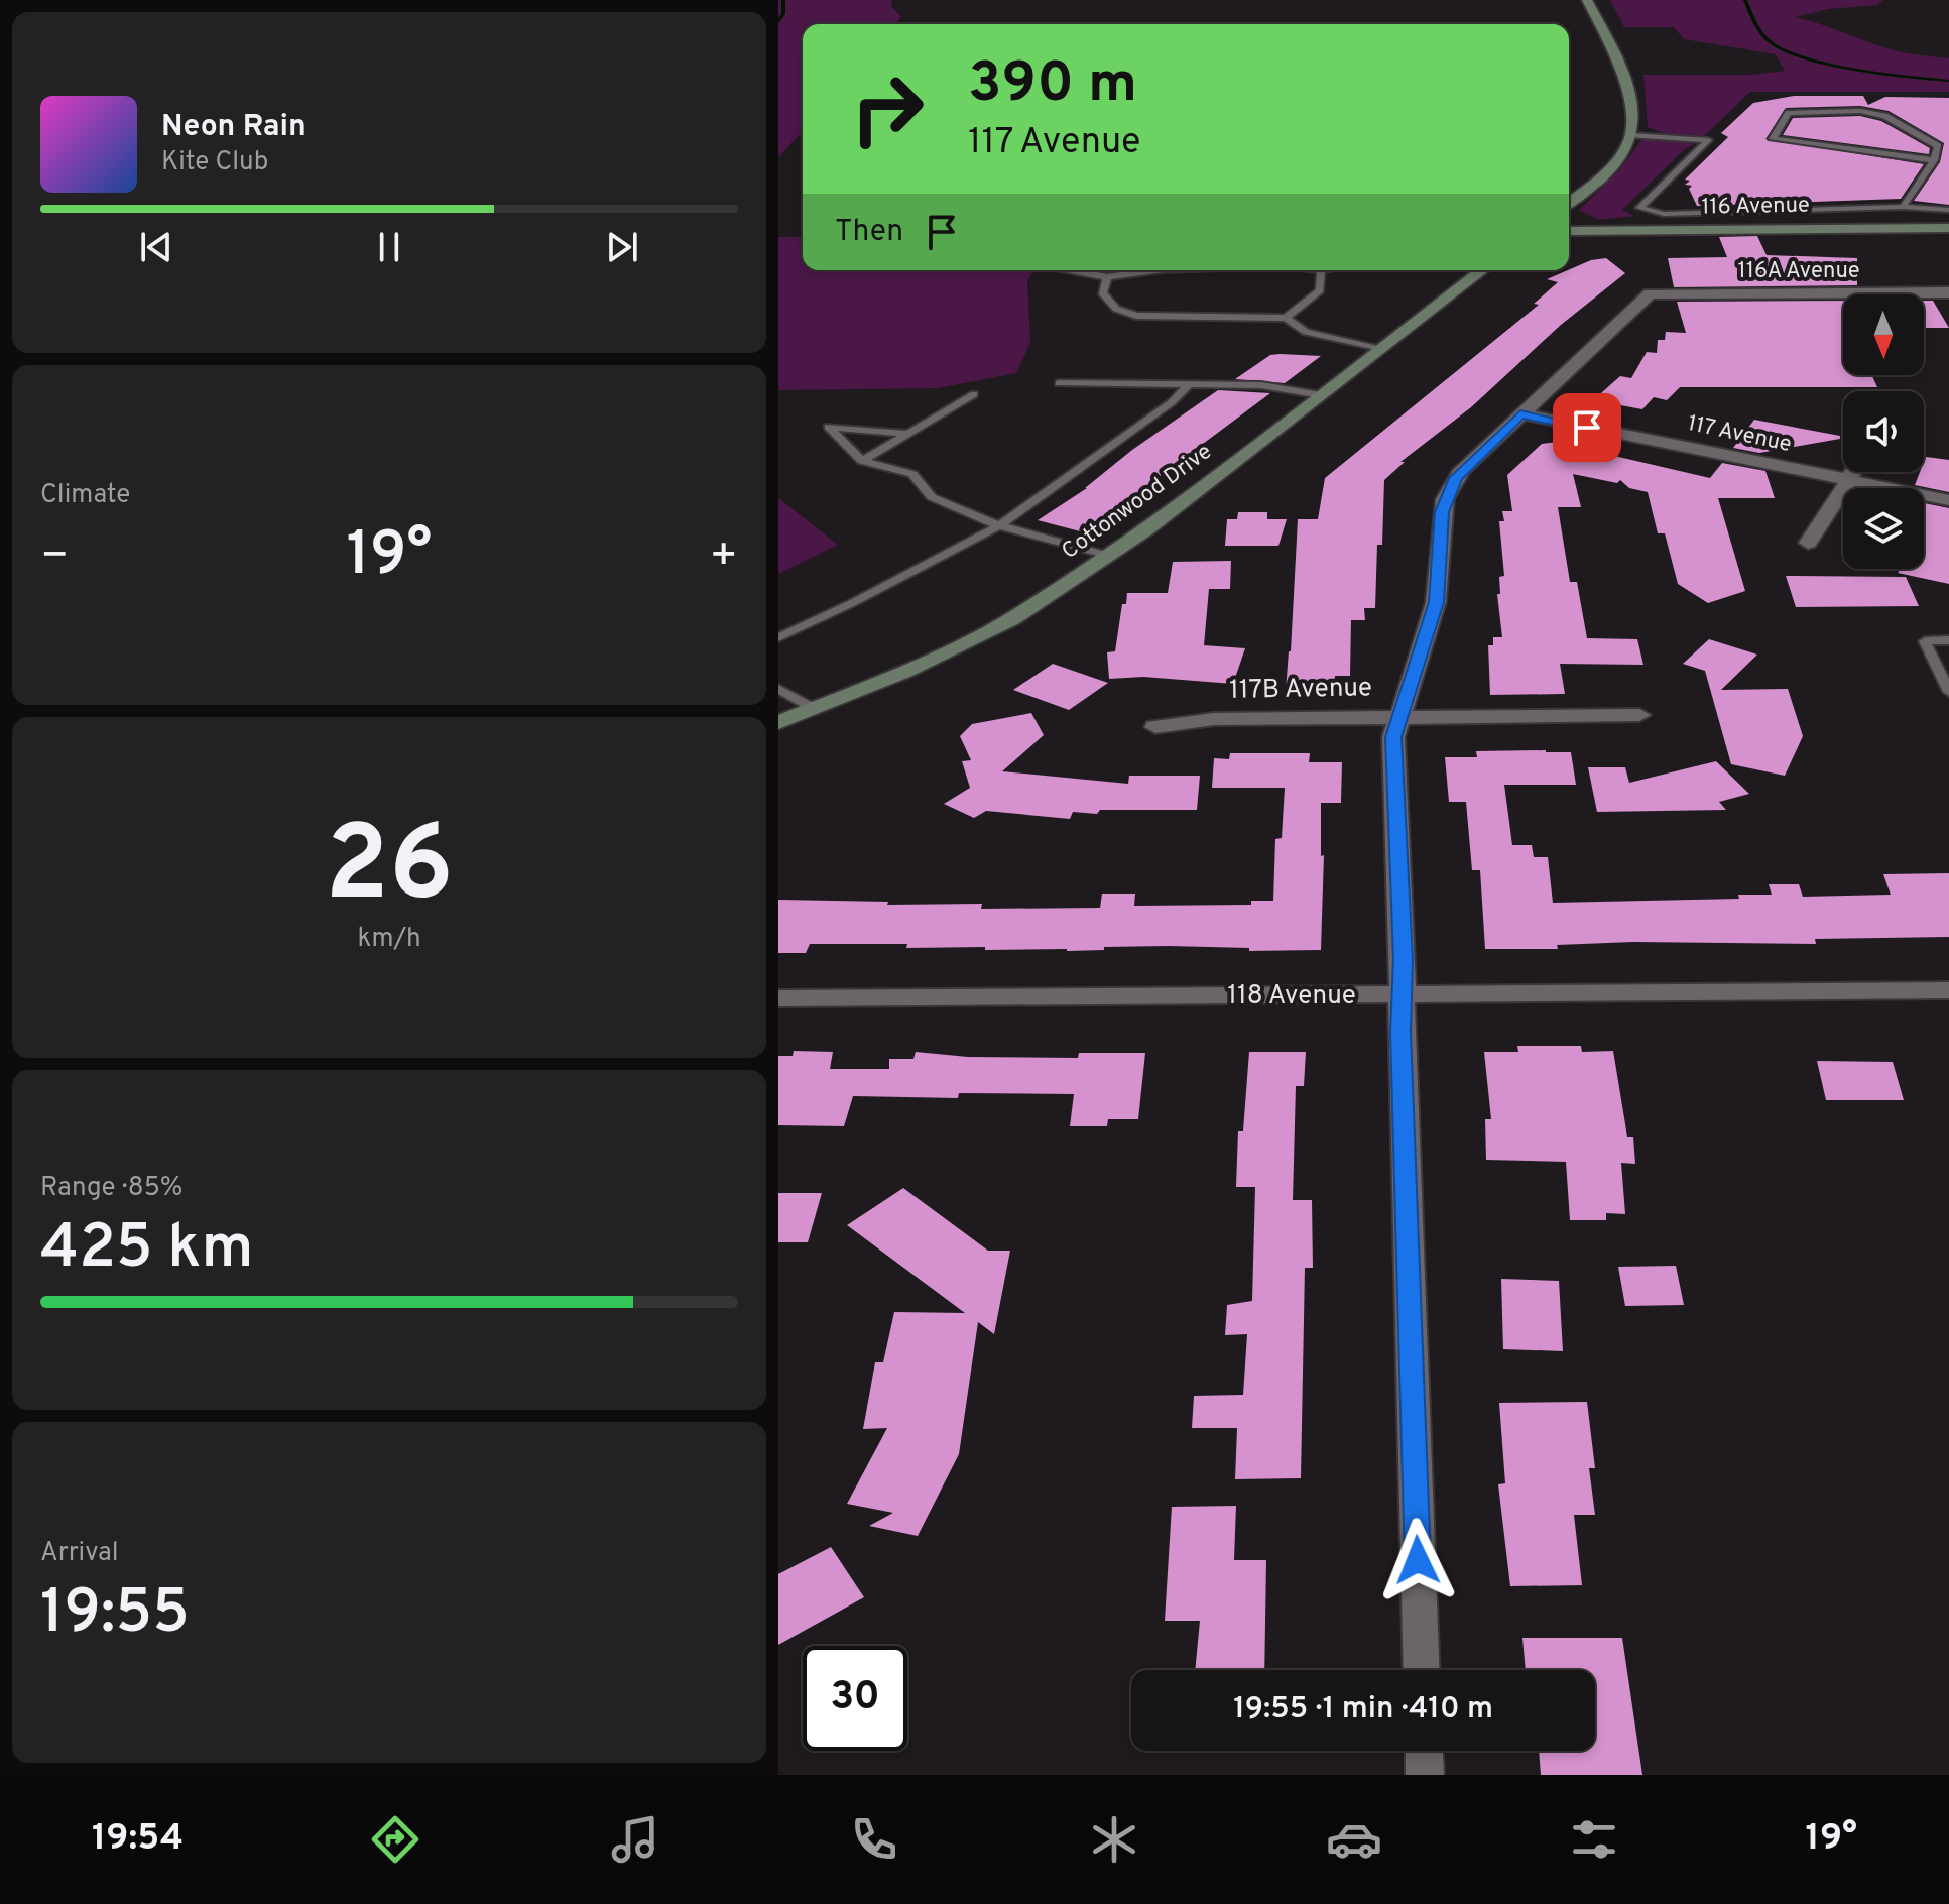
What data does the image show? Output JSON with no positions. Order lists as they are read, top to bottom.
{
  "streets": {
    "street": [
      "116 Avenue",
      "116A Avenue",
      "117 Avenue",
      "Cottonwood Drive",
      "117B Avenue",
      "118 Avenue"
    ]
  },
  "crossings": [
    ["116A Avenue", "117 Avenue"]
  ],
  "north": "bottom",
  "page": {
    "turn": ["390 m", "117 Avenue"],
    "song": ["Neon Rain", "Kite Club"],
    "then": "Then",
    "tile": [
      "Climate",
      ["26", "km/h"],
      ["Range · 85%", "425 km"],
      ["Arrival", "19:55"]
    ],
    "heat": ["−", "19°", "+"],
    "limit": "30",
    "trip": "19:55 · 1 min · 410 m",
    "tabs": ["19:54", "19°"]
  }
}
